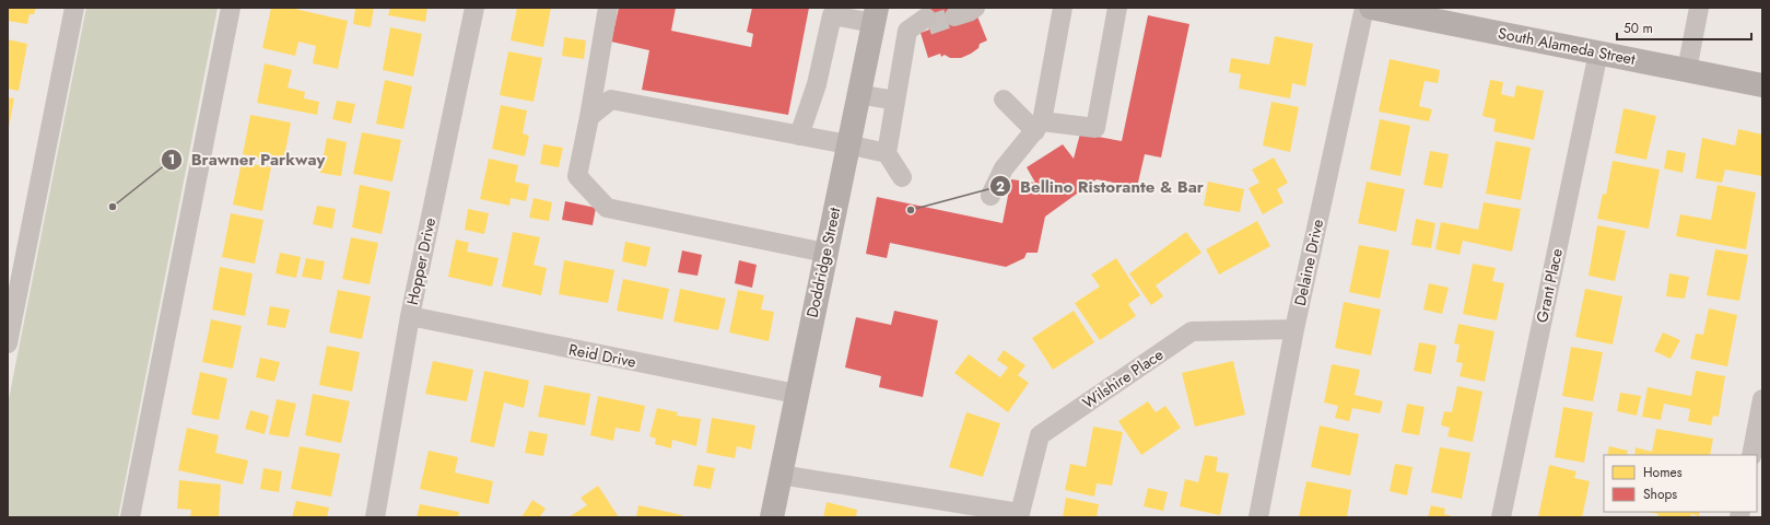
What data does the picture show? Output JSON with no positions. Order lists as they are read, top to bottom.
{
  "streets": {
    "main road": ["South Alameda Street", "Doddridge Street"],
    "street": [
      "Hopper Drive",
      "Delaine Drive",
      "Grant Place",
      "Reid Drive",
      "Wilshire Place"
    ]
  },
  "crossings": [
    ["South Alameda Street", "Grant Place"],
    ["Hopper Drive", "Reid Drive"],
    ["Doddridge Street", "Reid Drive"],
    ["Delaine Drive", "Wilshire Place"]
  ],
  "places": ["Brawner Parkway", "Bellino Ristorante & Bar"],
  "legend": ["Homes", "Shops"],
  "scale_bar": "50 m"
}
